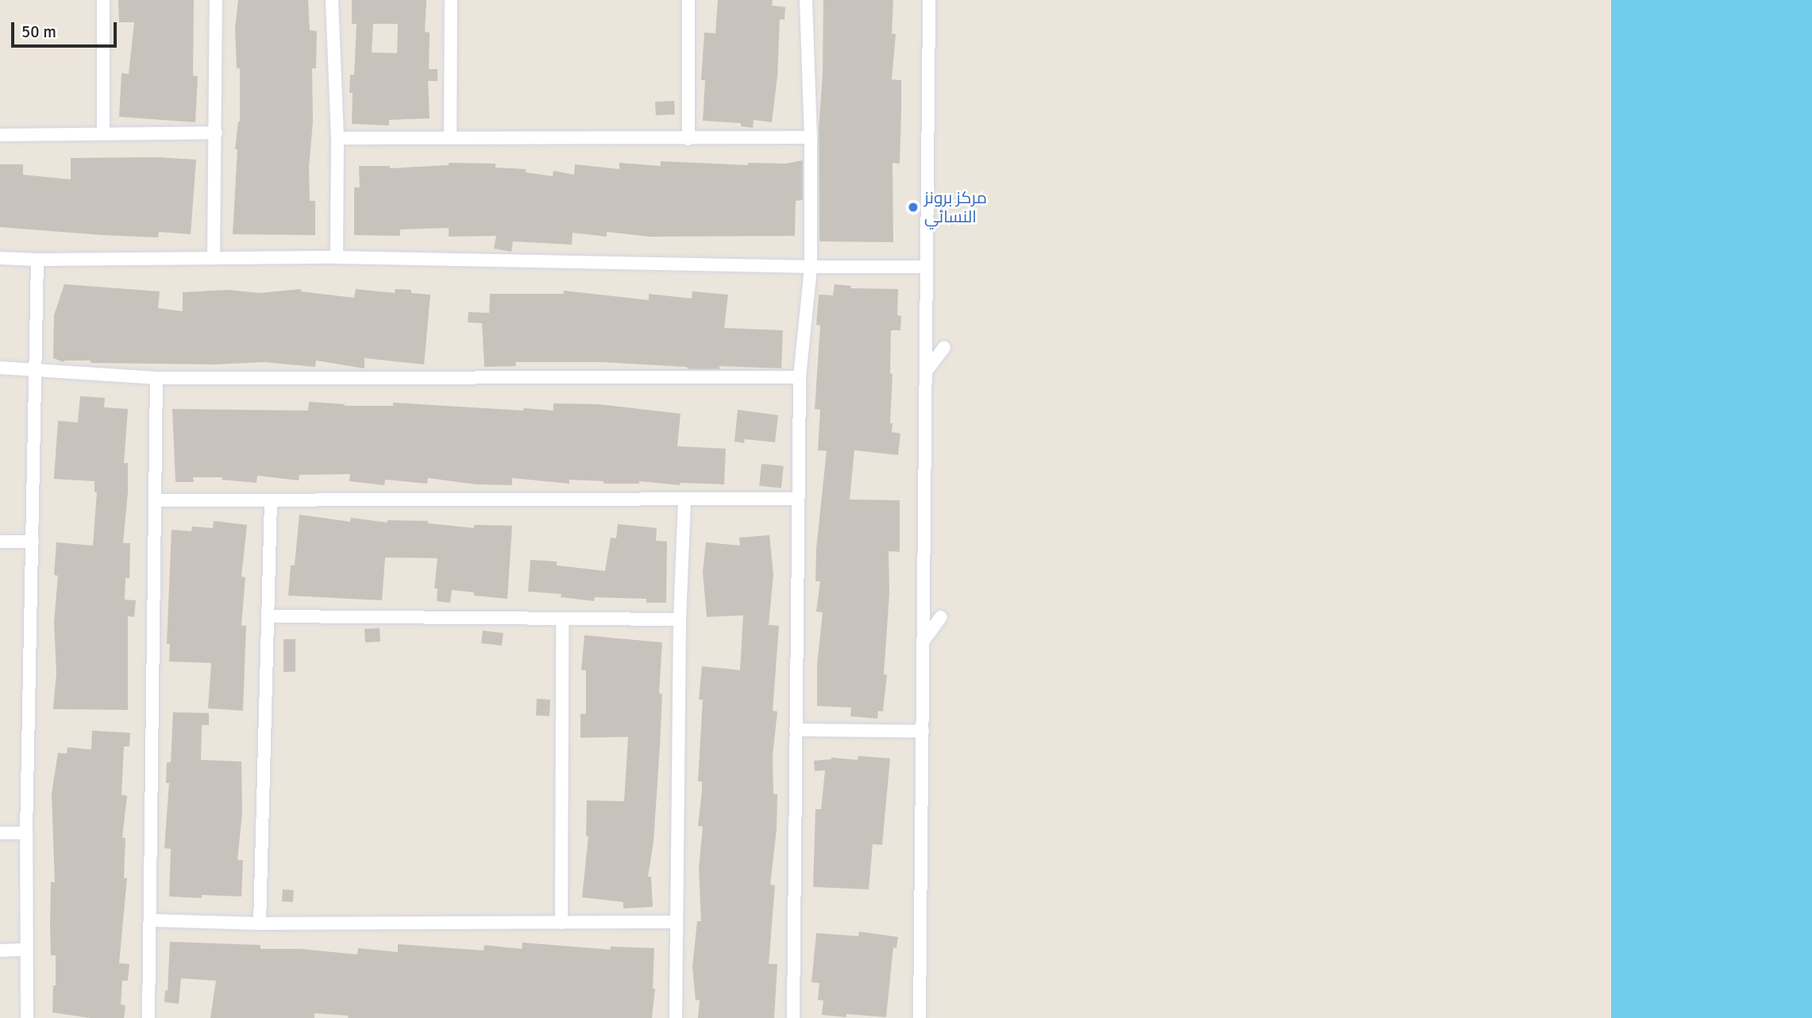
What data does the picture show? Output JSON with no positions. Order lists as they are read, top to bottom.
{
  "places": ["مركز برونز النسائي"],
  "scale_bar": "50 m"
}
